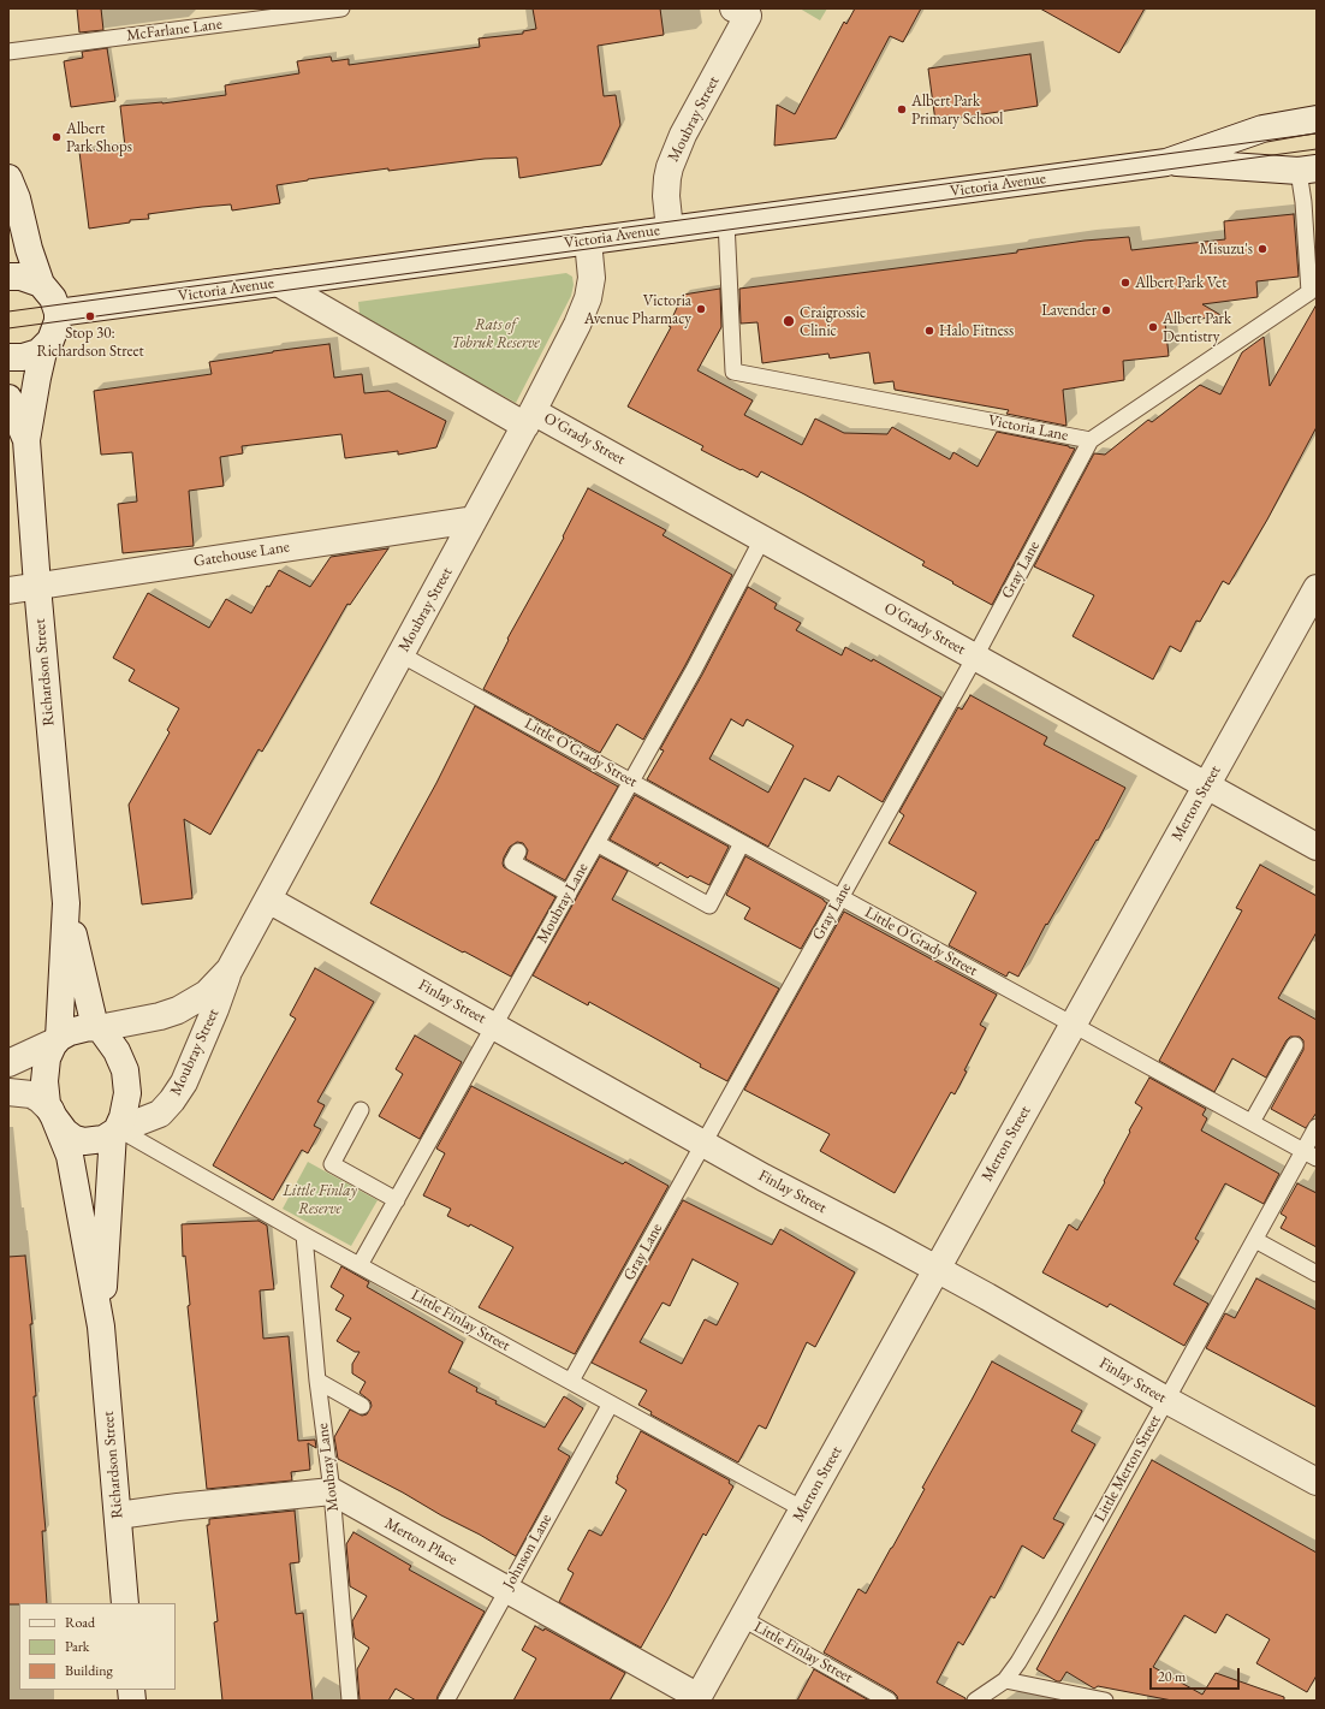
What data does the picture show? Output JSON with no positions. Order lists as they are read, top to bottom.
{
  "streets": {
    "street": [
      "Moubray Street",
      "Victoria Avenue",
      "O'Grady Street",
      "Gatehouse Lane",
      "Richardson Street",
      "Merton Street",
      "Finlay Street",
      "Merton Place"
    ],
    "lane": [
      "McFarlane Lane",
      "Victoria Lane",
      "Gray Lane",
      "Little O'Grady Street",
      "Moubray Lane",
      "Little Finlay Street",
      "Little Merton Street",
      "Johnson Lane"
    ]
  },
  "crossings": [
    ["Moubray Street", "Victoria Avenue"],
    ["Moubray Street", "O'Grady Street"],
    ["Moubray Street", "Gatehouse Lane"],
    ["Moubray Street", "Richardson Street"],
    ["Moubray Street", "Little O'Grady Street"],
    ["Moubray Street", "Finlay Street"],
    ["Moubray Street", "Little Finlay Street"],
    ["Victoria Avenue", "Victoria Lane"],
    ["Victoria Avenue", "O'Grady Street"],
    ["Victoria Avenue", "Richardson Street"],
    ["Victoria Lane", "Gray Lane"],
    ["O'Grady Street", "Gray Lane"],
    ["O'Grady Street", "Merton Street"],
    ["O'Grady Street", "Moubray Lane"],
    ["Gatehouse Lane", "Richardson Street"],
    ["Gray Lane", "Little O'Grady Street"],
    ["Gray Lane", "Finlay Street"],
    ["Gray Lane", "Little Finlay Street"],
    ["Richardson Street", "Little Finlay Street"],
    ["Little O'Grady Street", "Merton Street"],
    ["Little O'Grady Street", "Moubray Lane"],
    ["Little O'Grady Street", "Little Merton Street"],
    ["Merton Street", "Finlay Street"],
    ["Merton Street", "Little Finlay Street"],
    ["Merton Street", "Merton Place"],
    ["Moubray Lane", "Finlay Street"],
    ["Moubray Lane", "Little Finlay Street"],
    ["Moubray Lane", "Merton Place"],
    ["Finlay Street", "Little Merton Street"],
    ["Little Finlay Street", "Johnson Lane"],
    ["Merton Place", "Johnson Lane"]
  ],
  "parks": ["Rats of Tobruk Reserve", "Little Finlay Reserve"],
  "places": [
    "Albert Park Primary School",
    "Albert Park Shops",
    "Misuzu's",
    "Albert Park Vet",
    "Victoria Avenue Pharmacy",
    "Lavender",
    "Stop 30: Richardson Street",
    "Craigrossie Clinic",
    "Albert Park Dentistry",
    "Halo Fitness"
  ],
  "legend": ["Road", "Park", "Building"],
  "scale_bar": "20 m"
}
